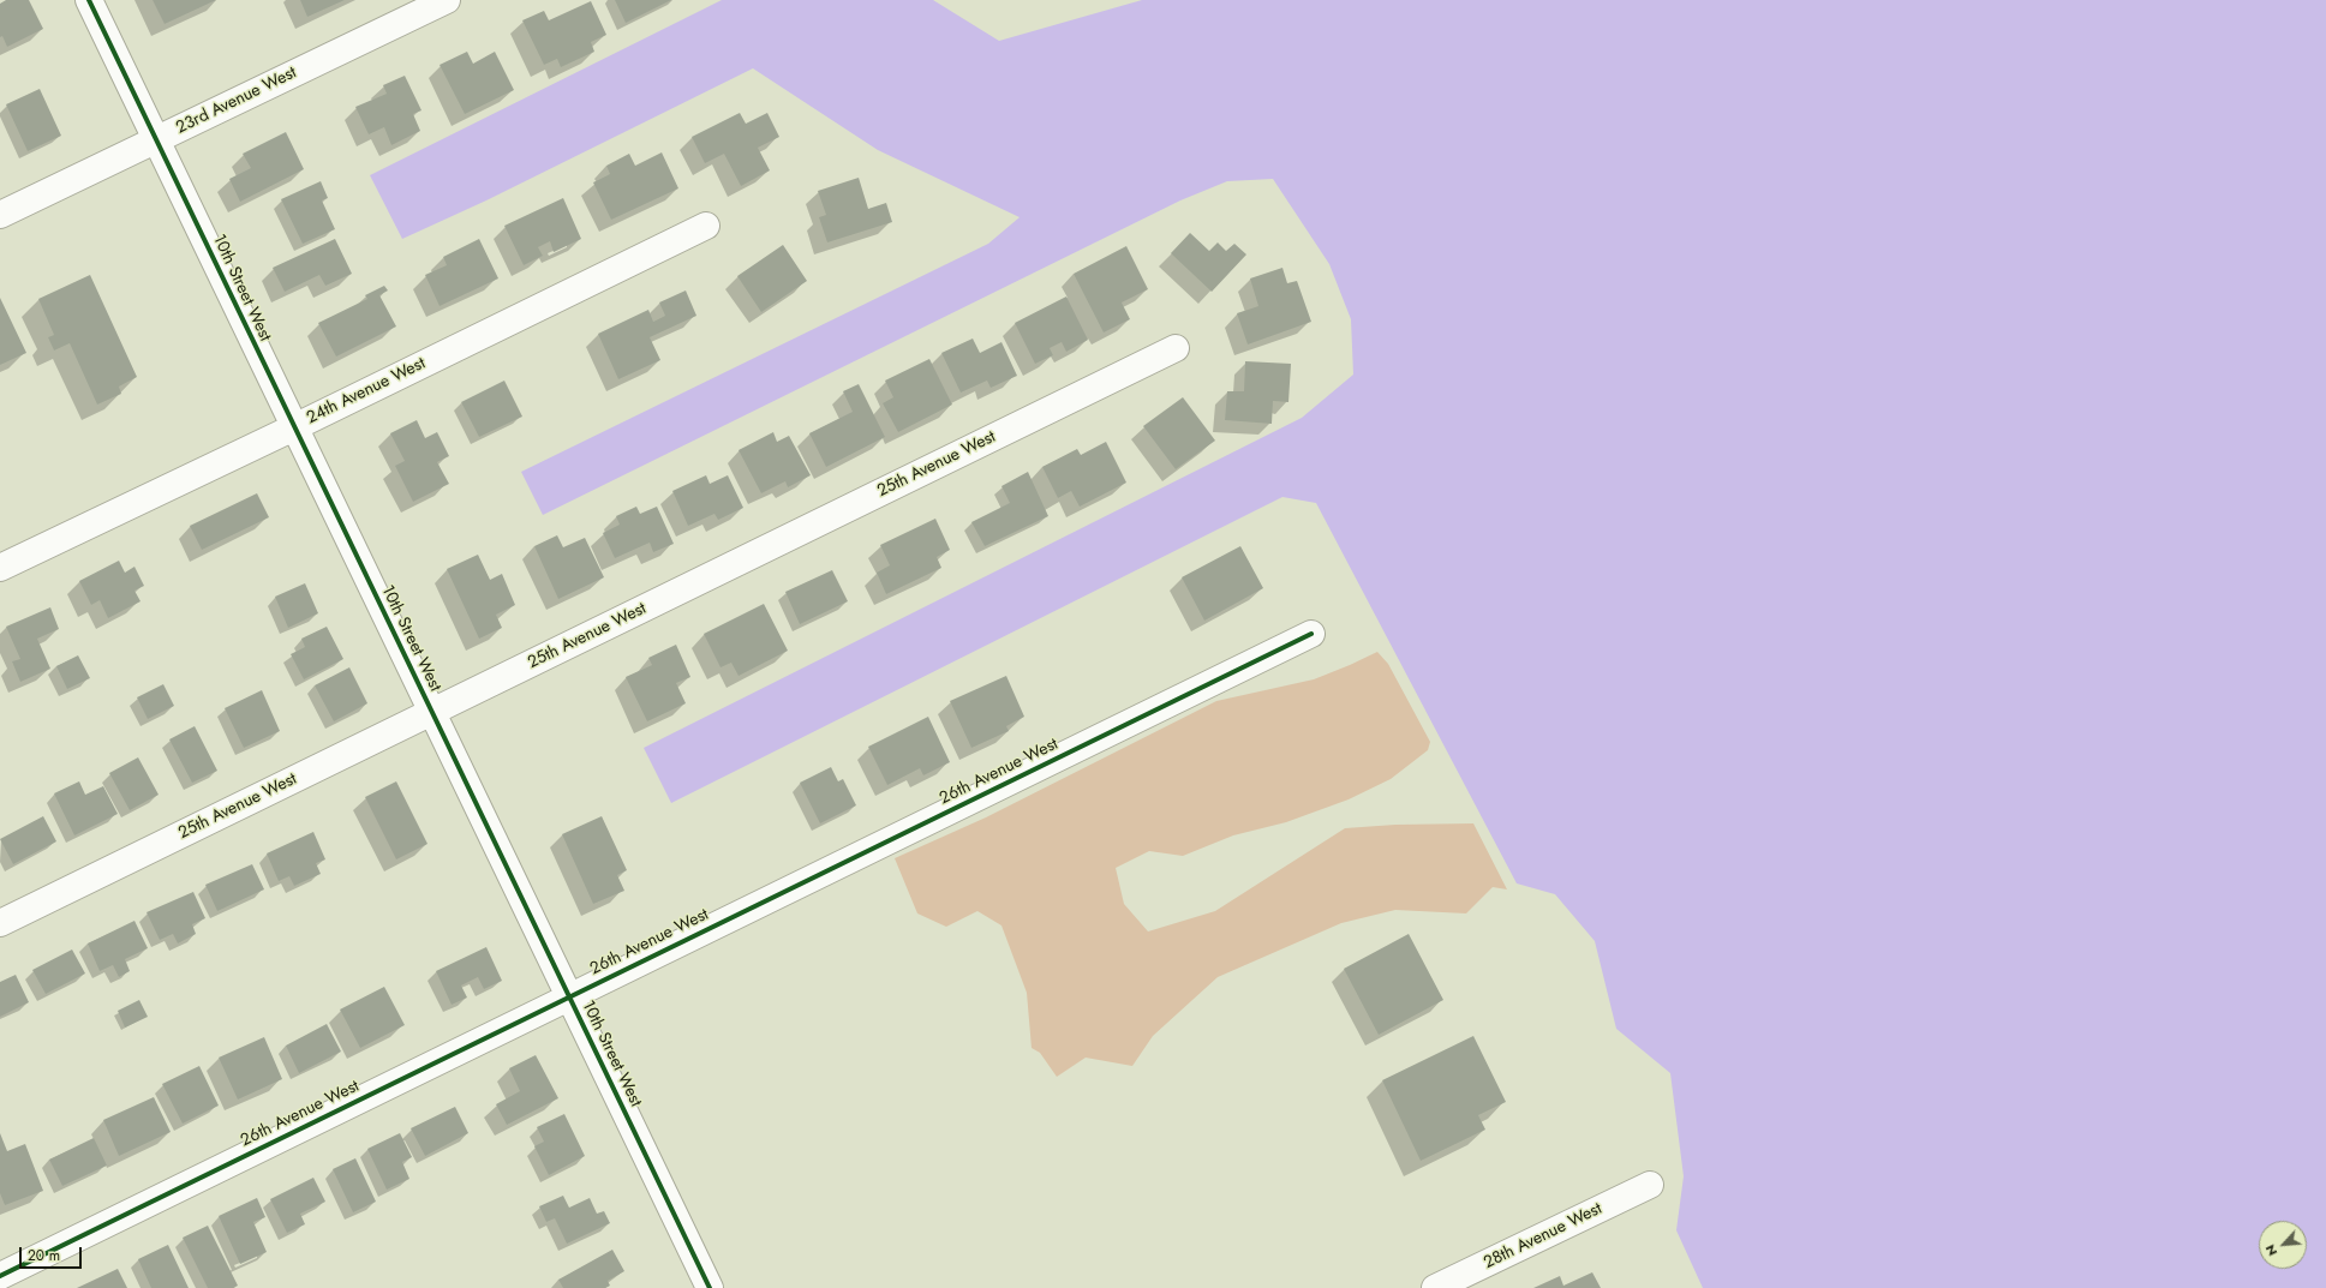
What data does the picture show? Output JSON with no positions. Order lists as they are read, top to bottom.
{
  "streets": {
    "street": [
      "23rd Avenue West",
      "10th Street West",
      "24th Avenue West",
      "25th Avenue West",
      "26th Avenue West",
      "28th Avenue West"
    ]
  },
  "crossings": [
    ["23rd Avenue West", "10th Street West"],
    ["10th Street West", "24th Avenue West"],
    ["10th Street West", "25th Avenue West"],
    ["10th Street West", "26th Avenue West"]
  ],
  "scale_bar": "20 m",
  "north": "bottom left"
}
